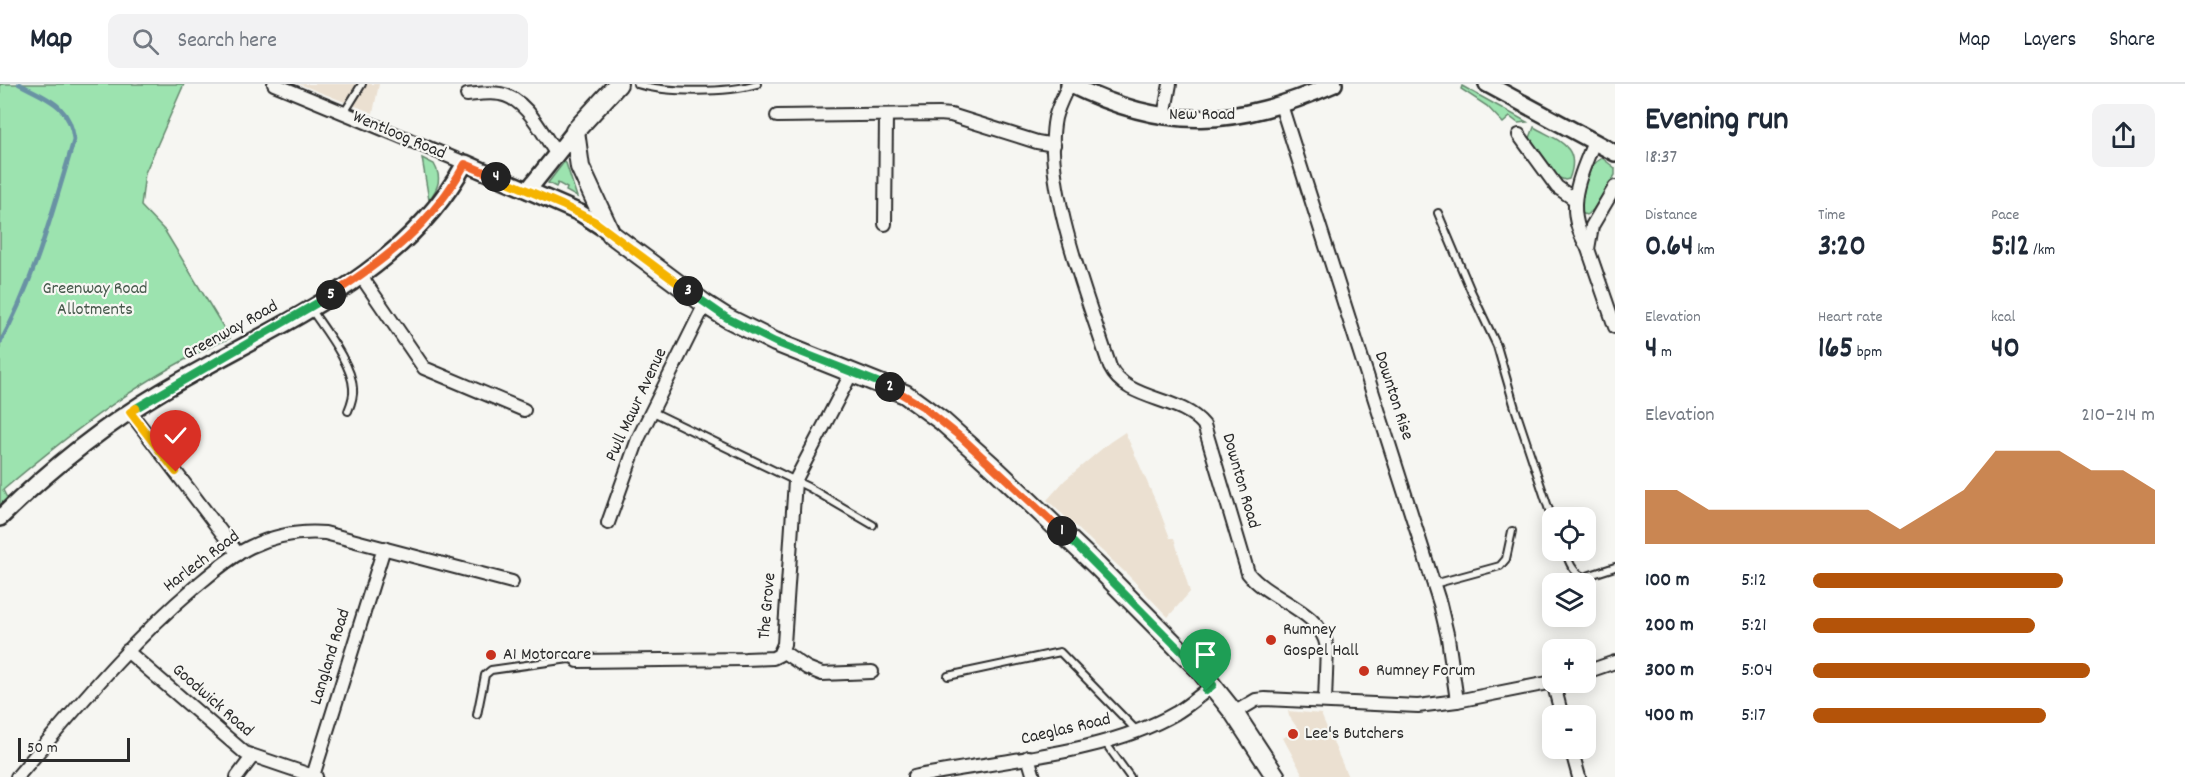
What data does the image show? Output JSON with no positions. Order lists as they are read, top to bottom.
{
  "streets": {
    "main road": ["Wentloog Road"],
    "street": [
      "New Road",
      "Greenway Road",
      "Downton Rise",
      "Pwll Mawr Avenue",
      "Downton Road",
      "Harlech Road",
      "The Grove",
      "Langland Road",
      "Goodwick Road",
      "Caeglas Road"
    ]
  },
  "crossings": [
    ["New Road", "Downton Rise"],
    ["New Road", "Downton Road"],
    ["Wentloog Road", "Greenway Road"],
    ["Wentloog Road", "Pwll Mawr Avenue"],
    ["Wentloog Road", "The Grove"],
    ["Wentloog Road", "Caeglas Road"],
    ["Harlech Road", "Langland Road"],
    ["Harlech Road", "Goodwick Road"],
    ["Langland Road", "Goodwick Road"]
  ],
  "parks": ["Greenway Road Allotments"],
  "places": [
    "Rumney Gospel Hall",
    "A1 Motorcare",
    "Rumney Forum",
    "Lee's Butchers"
  ],
  "scale_bar": "50 m",
  "page": {
    "header": "Map",
    "search": "Search here",
    "nav": ["Map", "Layers", "Share"],
    "heading": ["Evening run", "18:37"],
    "pins": [
      "4",
      "3",
      "5",
      "2",
      "1"
    ],
    "stats": [
      ["Distance", "0.64 km"],
      ["Time", "3:20"],
      ["Pace", "5:12 /km"],
      ["Elevation", "4 m"],
      ["Heart rate", "165 bpm"],
      ["kcal", "40"]
    ],
    "chart": ["Elevation", "210–214 m"],
    "map_buttons": ["+", "−"],
    "list": [
      {
        "name": "100 m",
        "note": "5:12"
      },
      {
        "name": "200 m",
        "note": "5:21"
      },
      {
        "name": "300 m",
        "note": "5:04"
      },
      {
        "name": "400 m",
        "note": "5:17"
      }
    ],
    "scale": "50 m"
  }
}
